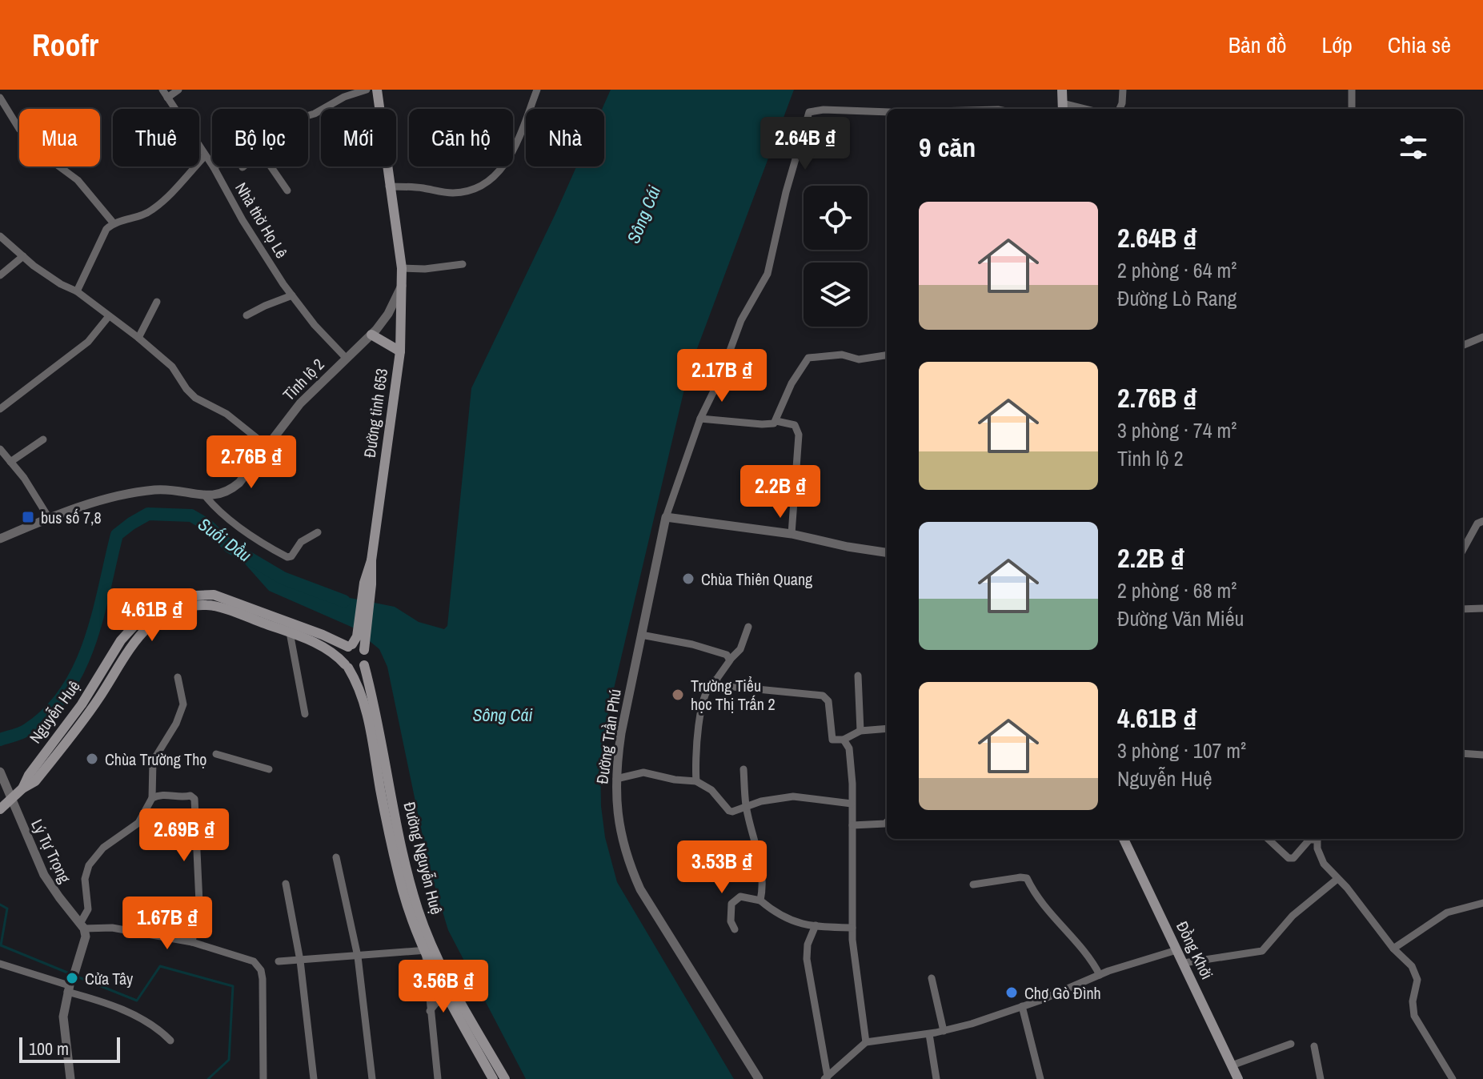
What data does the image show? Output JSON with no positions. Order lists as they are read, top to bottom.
{
  "streets": {
    "main road": [
      "Đường tỉnh 653",
      "Nguyễn Huệ",
      "Đường Nguyễn Huệ",
      "Đồng Khởi"
    ],
    "street": [
      "Nhà thờ Họ Lê",
      "Tỉnh lộ 2",
      "Đường Trần Phú",
      "Lý Tự Trọng"
    ]
  },
  "crossings": [
    ["Nhà thờ Họ Lê", "Tỉnh lộ 2"],
    ["Tỉnh lộ 2", "Đường tỉnh 653"],
    ["Đường tỉnh 653", "Nguyễn Huệ"],
    ["Đường tỉnh 653", "Đường Nguyễn Huệ"],
    ["Nguyễn Huệ", "Lý Tự Trọng"],
    ["Nguyễn Huệ", "Đường Nguyễn Huệ"]
  ],
  "water": ["Sông Cái", "Suối Dầu"],
  "places": {
    "transit": ["bus số 7,8"],
    "other": [
      "Chùa Thiên Quang",
      "Trường Tiểu học Thị Trấn 2",
      "Chùa Trường Thọ",
      "Cửa Tây",
      "Chợ Gò Đình"
    ]
  },
  "scale_bar": "100 m",
  "page": {
    "header": "Roofr",
    "nav": ["Bản đồ", "Lớp", "Chia sẻ"],
    "chip": [
      "Mua",
      "Thuê",
      "Bộ lọc",
      "Mới",
      "Căn hộ",
      "Nhà"
    ],
    "heading": "9 căn",
    "price": [
      "2.64B ₫",
      "2.17B ₫",
      "2.76B ₫",
      "2.2B ₫",
      "4.61B ₫",
      "2.69B ₫",
      "3.53B ₫",
      "1.67B ₫",
      "3.56B ₫"
    ],
    "list": [
      {
        "name": "2.64B ₫",
        "note": "2 phòng · 64 m² · Đường Lò Rang"
      },
      {
        "name": "2.76B ₫",
        "note": "3 phòng · 74 m² · Tỉnh lộ 2"
      },
      {
        "name": "2.2B ₫",
        "note": "2 phòng · 68 m² · Đường Văn Miếu"
      },
      {
        "name": "4.61B ₫",
        "note": "3 phòng · 107 m² · Nguyễn Huệ"
      }
    ],
    "scale": "100 m"
  }
}
